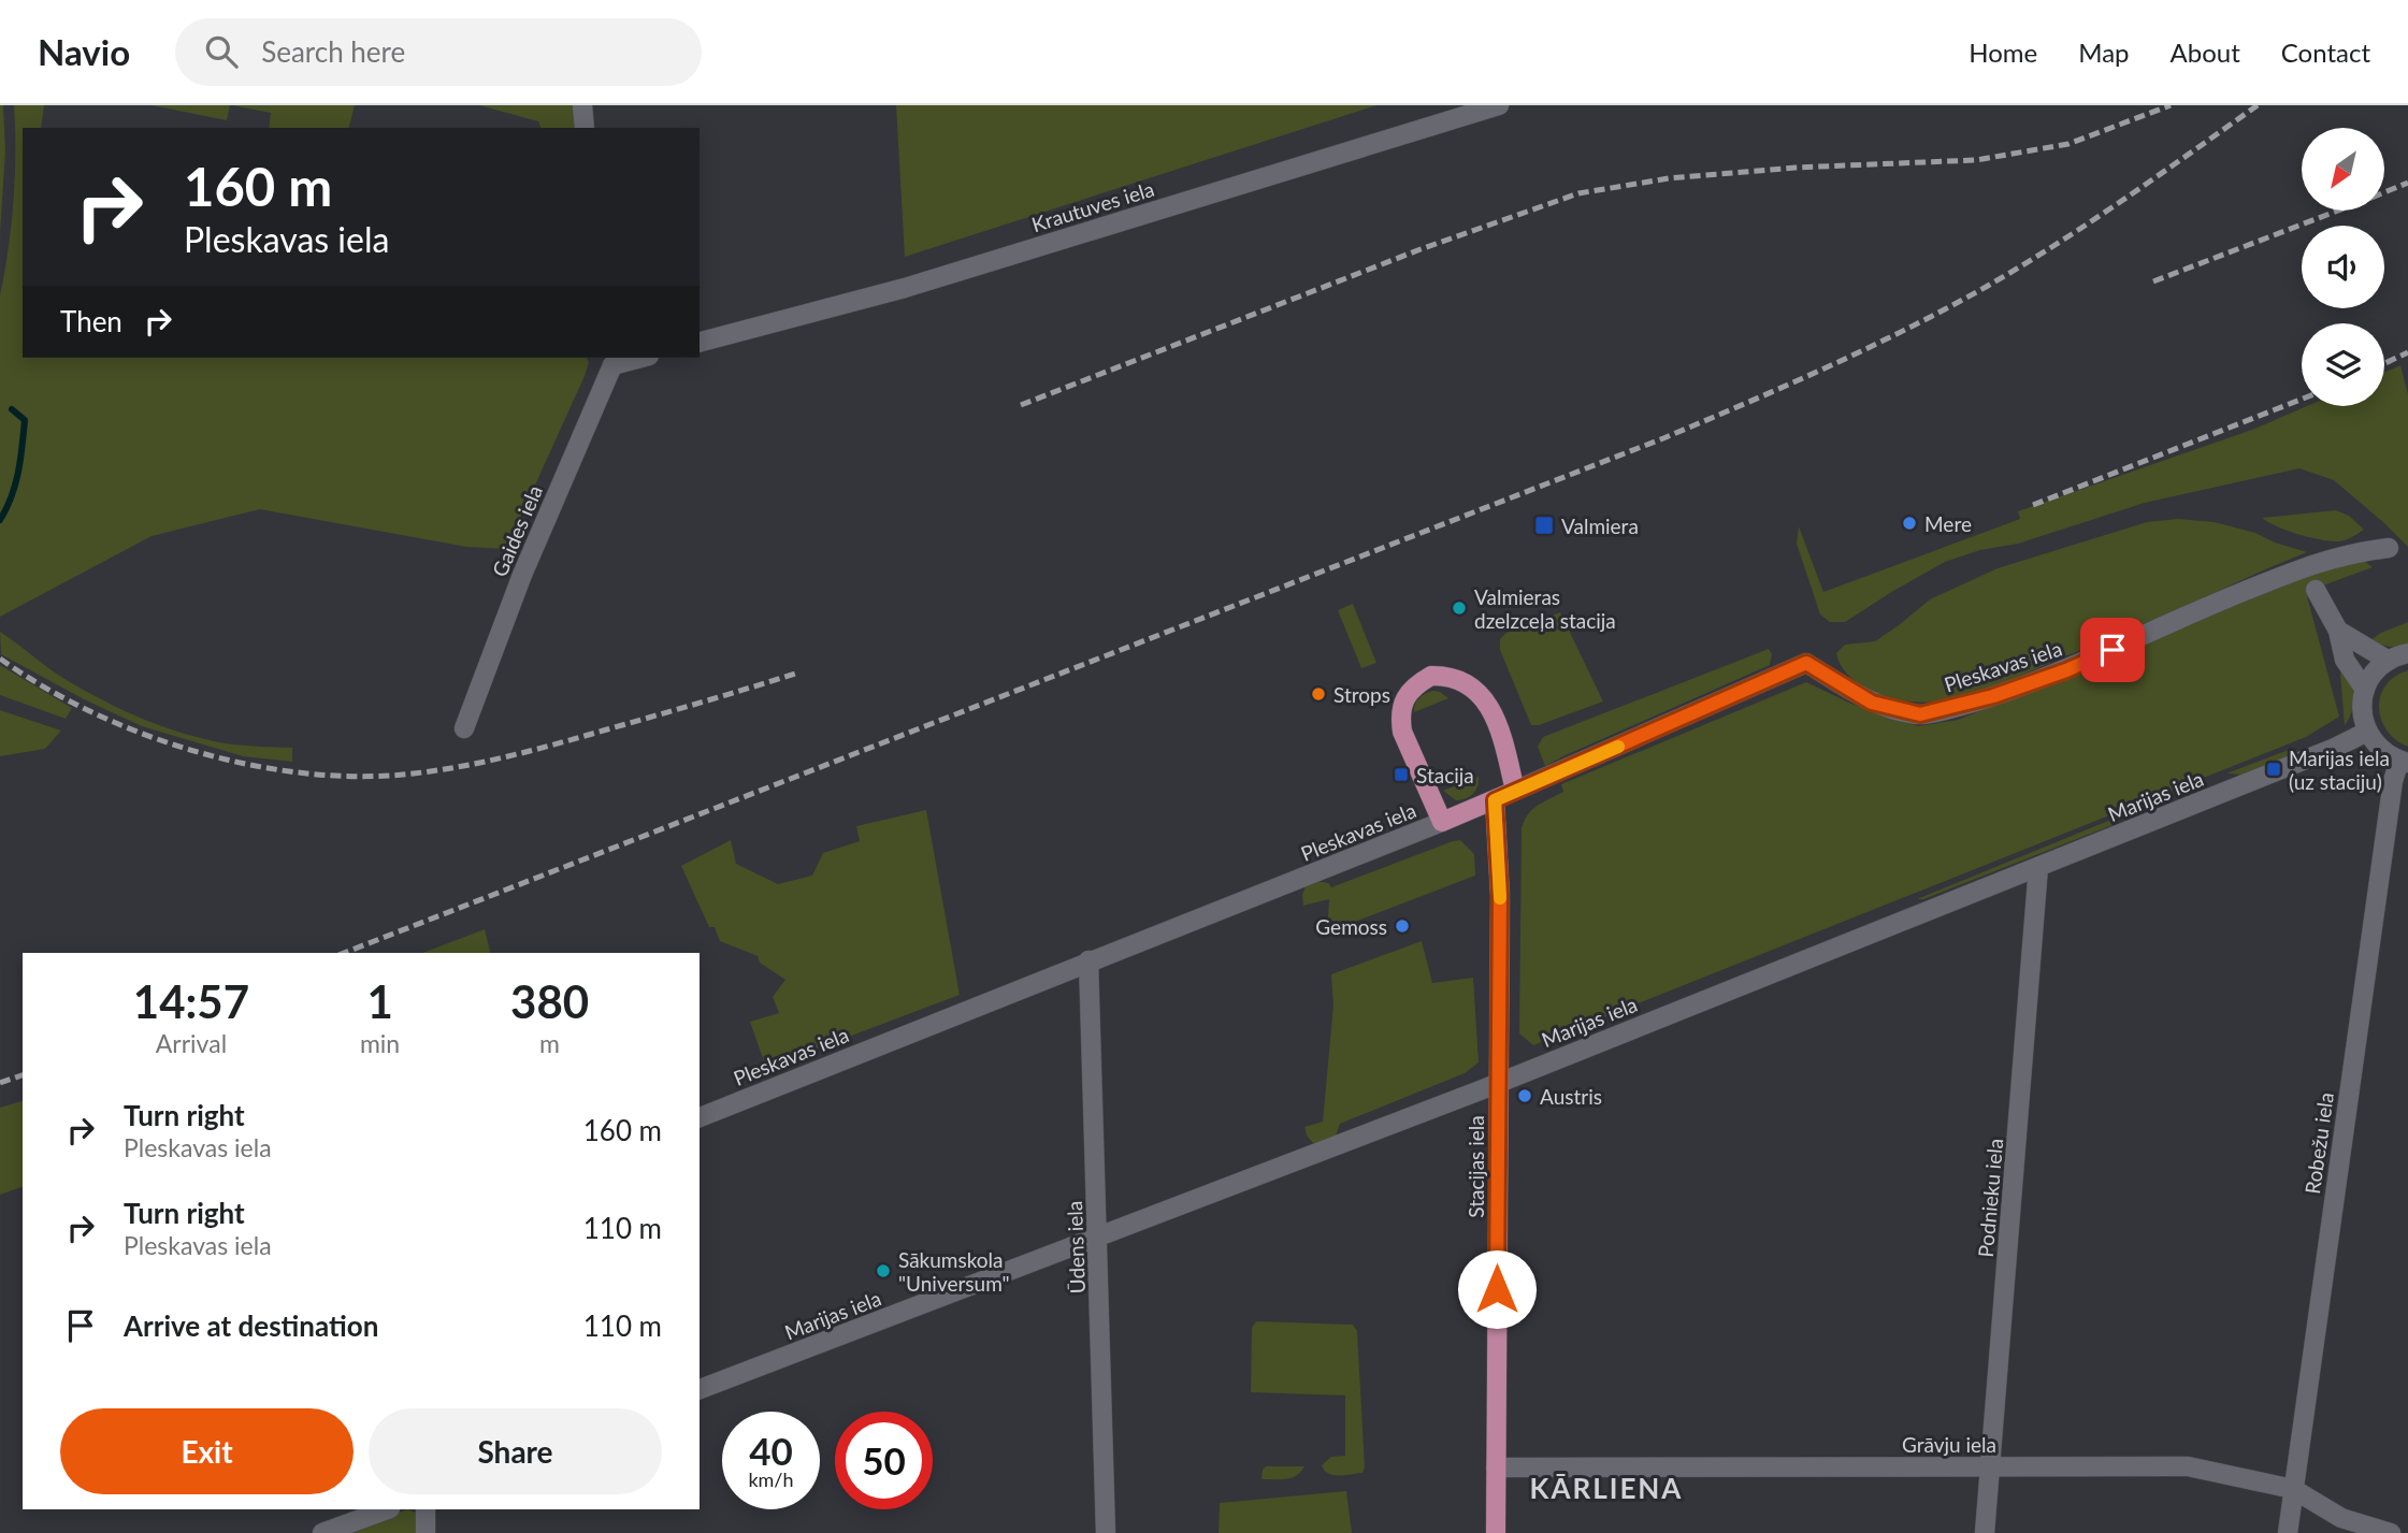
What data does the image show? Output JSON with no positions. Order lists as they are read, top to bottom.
{
  "streets": {
    "main road": ["Pleskavas iela", "Stacijas iela"],
    "street": [
      "Krautuves iela",
      "Gaides iela",
      "Marijas iela",
      "Robežu iela",
      "Podnieku iela",
      "Ūdens iela",
      "Grāvju iela"
    ]
  },
  "crossings": [
    ["Pleskavas iela", "Stacijas iela"],
    ["Pleskavas iela", "Ūdens iela"],
    ["Marijas iela", "Stacijas iela"],
    ["Marijas iela", "Podnieku iela"],
    ["Marijas iela", "Ūdens iela"],
    ["Robežu iela", "Grāvju iela"],
    ["Stacijas iela", "Grāvju iela"],
    ["Podnieku iela", "Grāvju iela"]
  ],
  "districts": ["KĀRLIENA"],
  "places": {
    "other": [
      "Mere",
      "Valmieras dzelzceļa stacija",
      "Strops",
      "Gemoss",
      "Austris",
      "Sākumskola \"Universum\""
    ],
    "transit": ["Valmiera", "Marijas iela (uz staciju)", "Stacija"]
  },
  "north": "bottom left",
  "page": {
    "header": "Navio",
    "search": "Search here",
    "nav": [
      "Home",
      "Map",
      "About",
      "Contact"
    ],
    "turn": ["160 m", "Pleskavas iela"],
    "then": "Then",
    "eta": [
      "14:57",
      "Arrival",
      "1",
      "min",
      "380",
      "m"
    ],
    "list": [
      {
        "name": "Turn right",
        "note": "Pleskavas iela",
        "value": "160 m"
      },
      {
        "name": "Turn right",
        "note": "Pleskavas iela",
        "value": "110 m"
      },
      {
        "name": "Arrive at destination",
        "value": "110 m"
      }
    ],
    "buttons": ["Exit", "Share"],
    "speed": "40 km/h",
    "limit": "50"
  }
}
